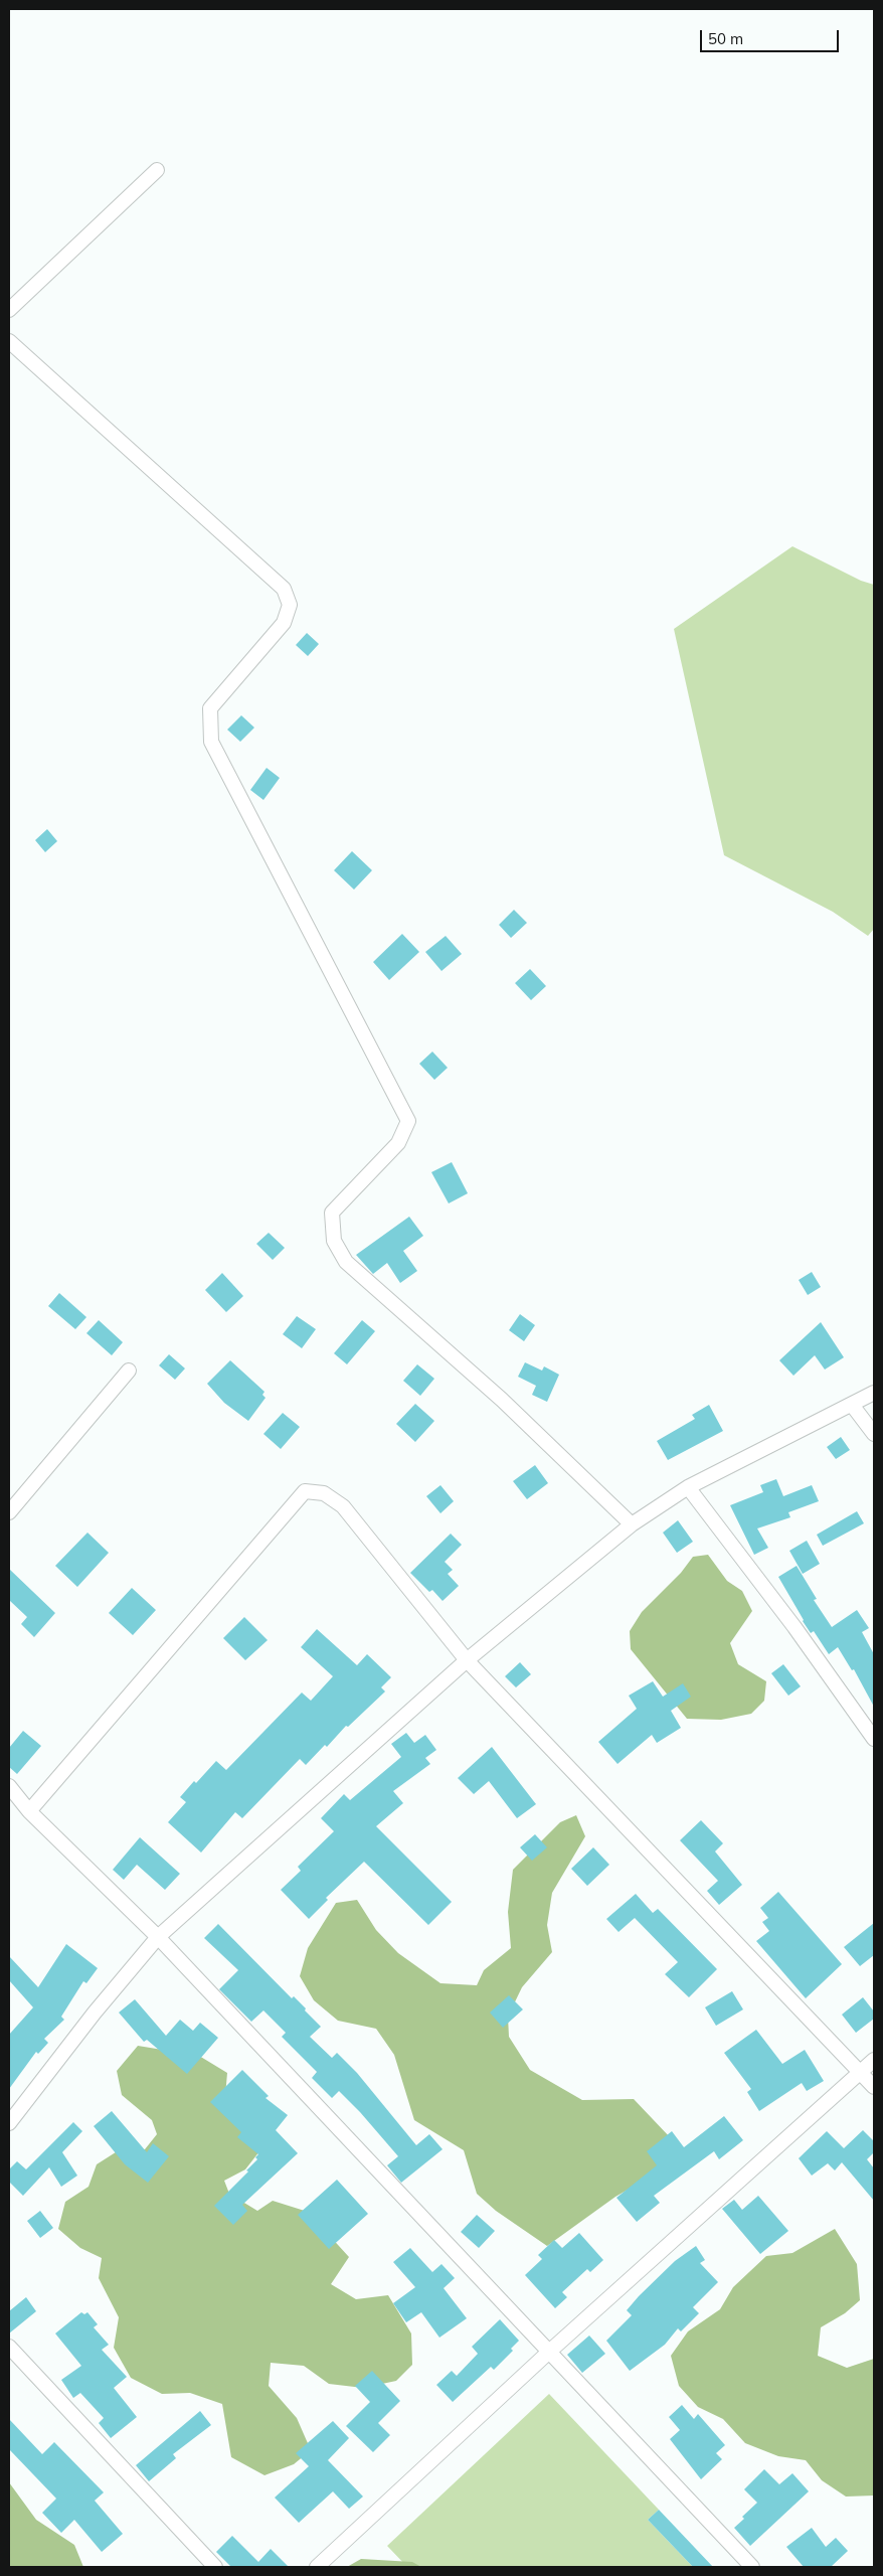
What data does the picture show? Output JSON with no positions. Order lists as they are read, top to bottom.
{
  "scale_bar": "50 m"
}
